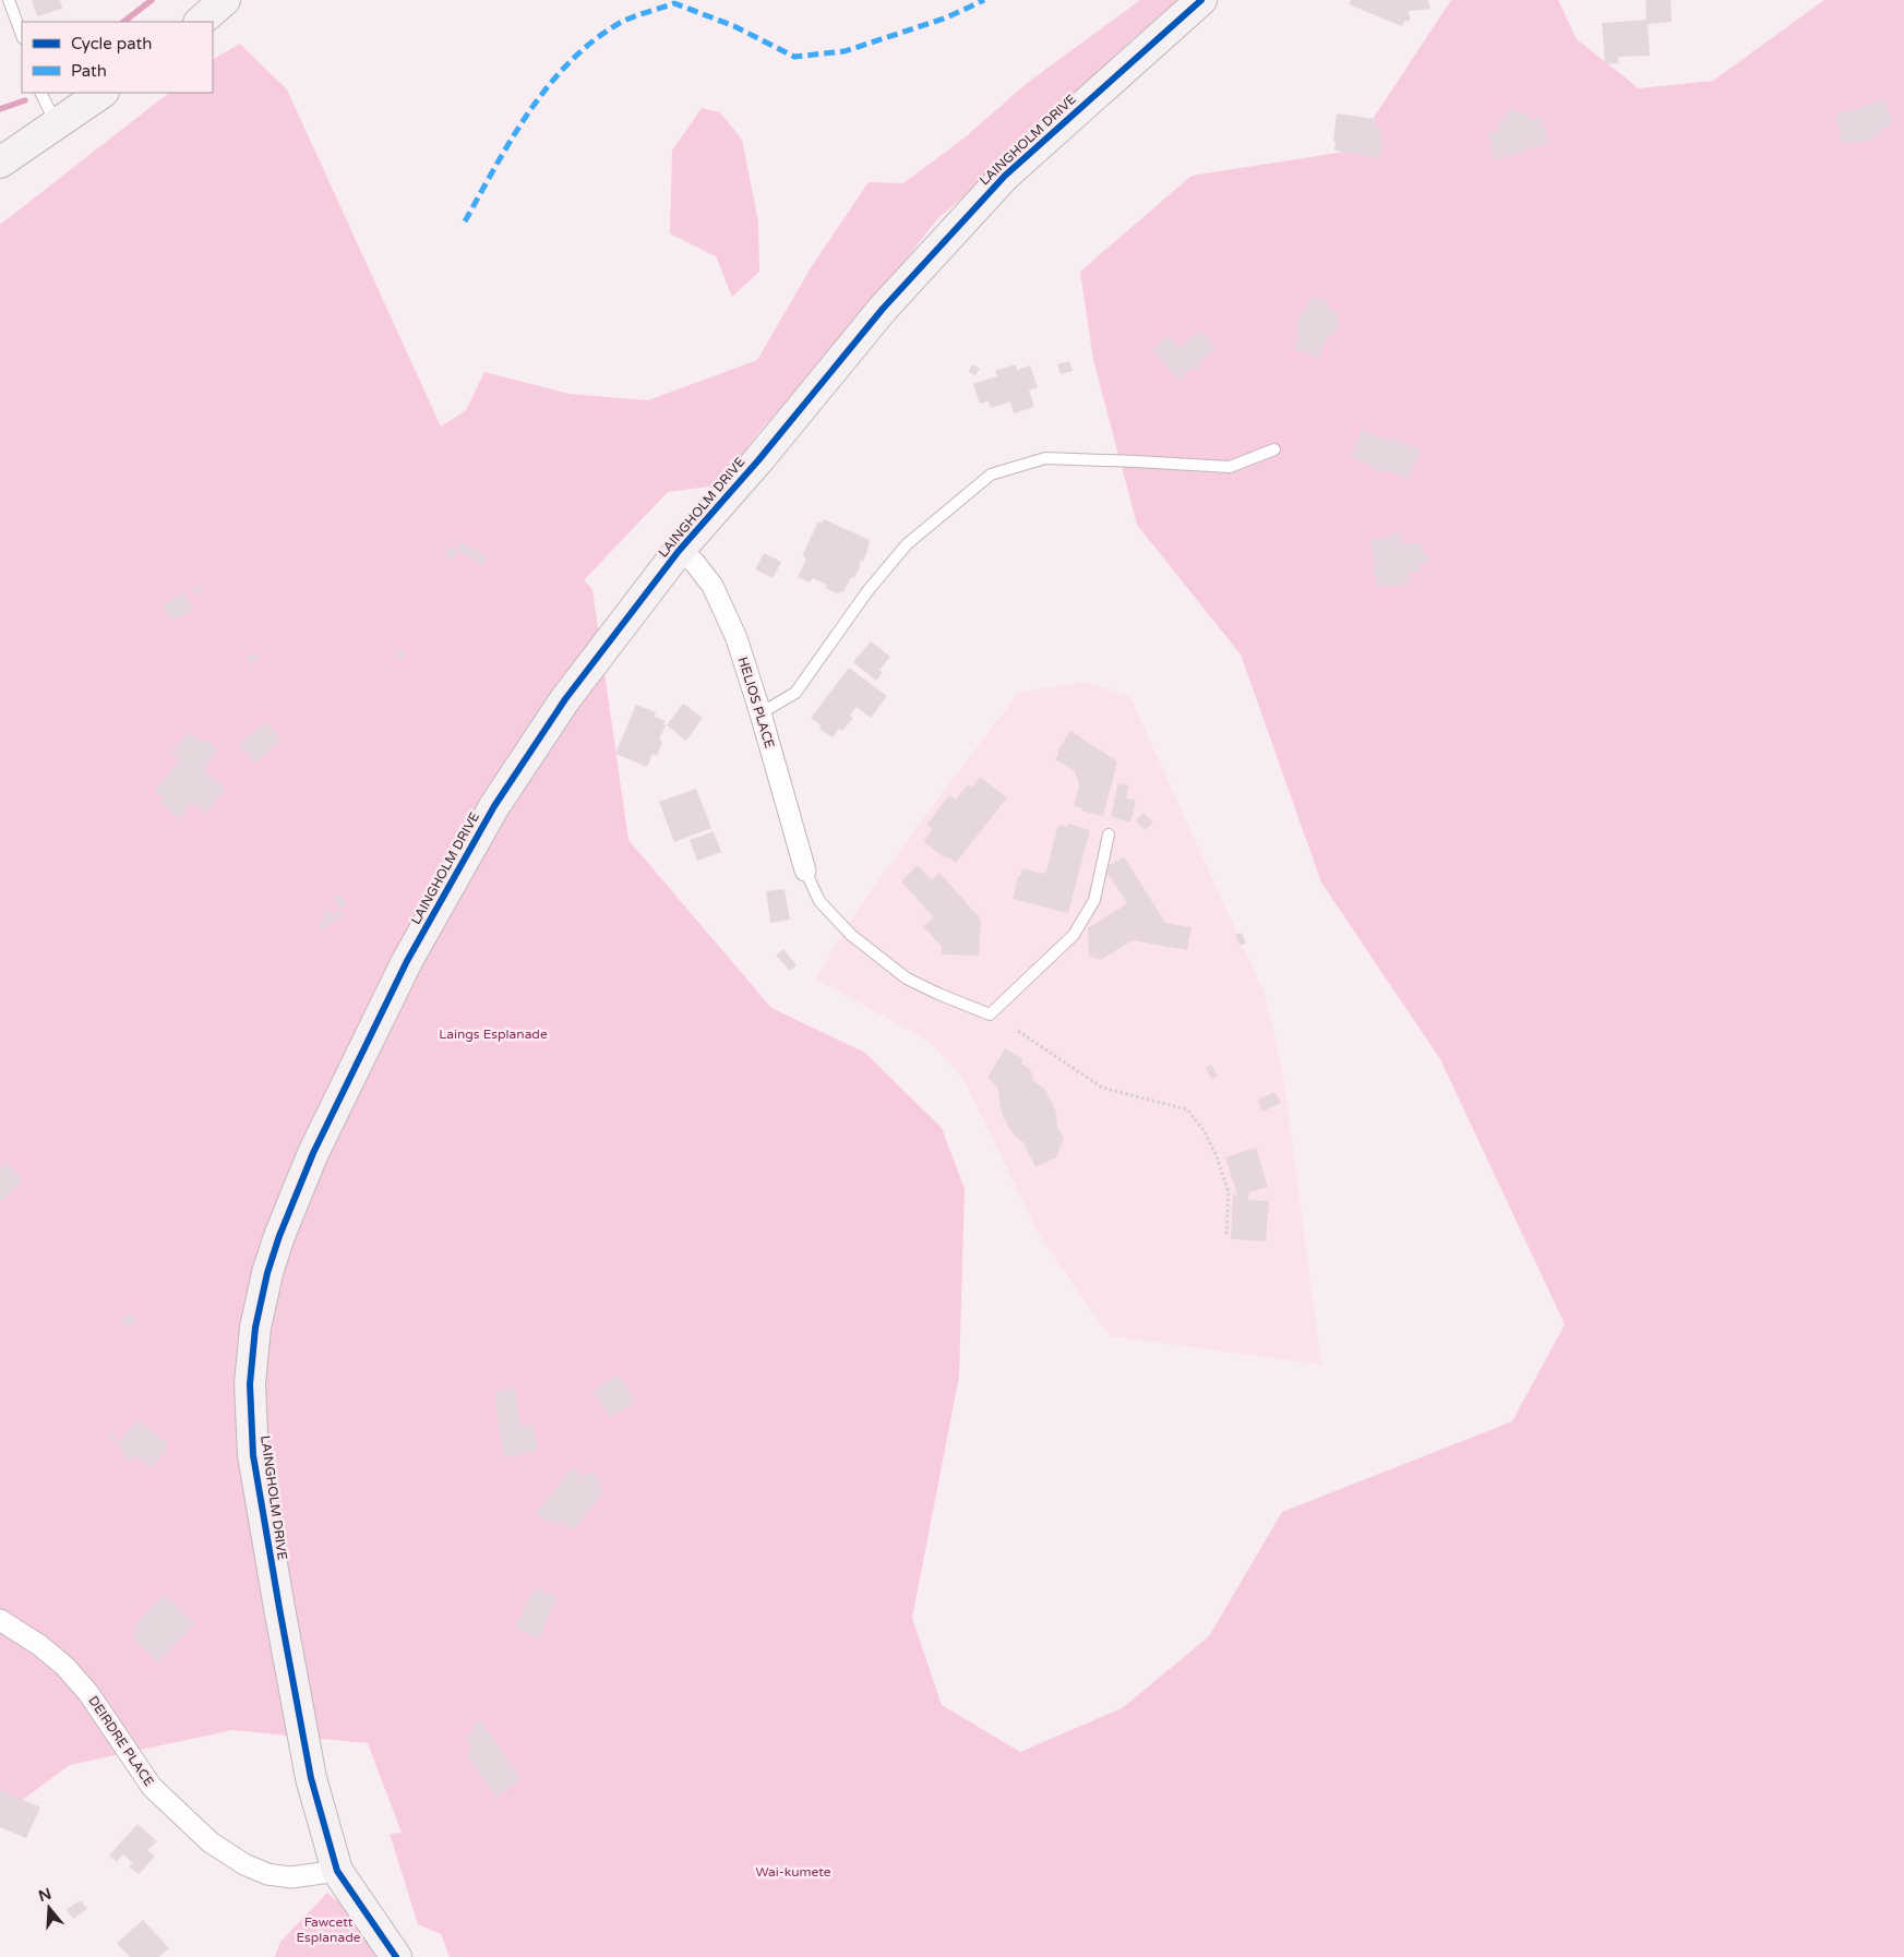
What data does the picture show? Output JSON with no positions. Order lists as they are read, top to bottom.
{
  "streets": {
    "street": ["LAINGHOLM DRIVE", "HELIOS PLACE", "DEIRDRE PLACE"]
  },
  "crossings": [
    ["LAINGHOLM DRIVE", "HELIOS PLACE"],
    ["LAINGHOLM DRIVE", "DEIRDRE PLACE"]
  ],
  "parks": ["Laings Esplanade", "Wai-kumete", "Fawcett Esplanade"],
  "legend": ["Cycle path", "Path"],
  "north": "top"
}
